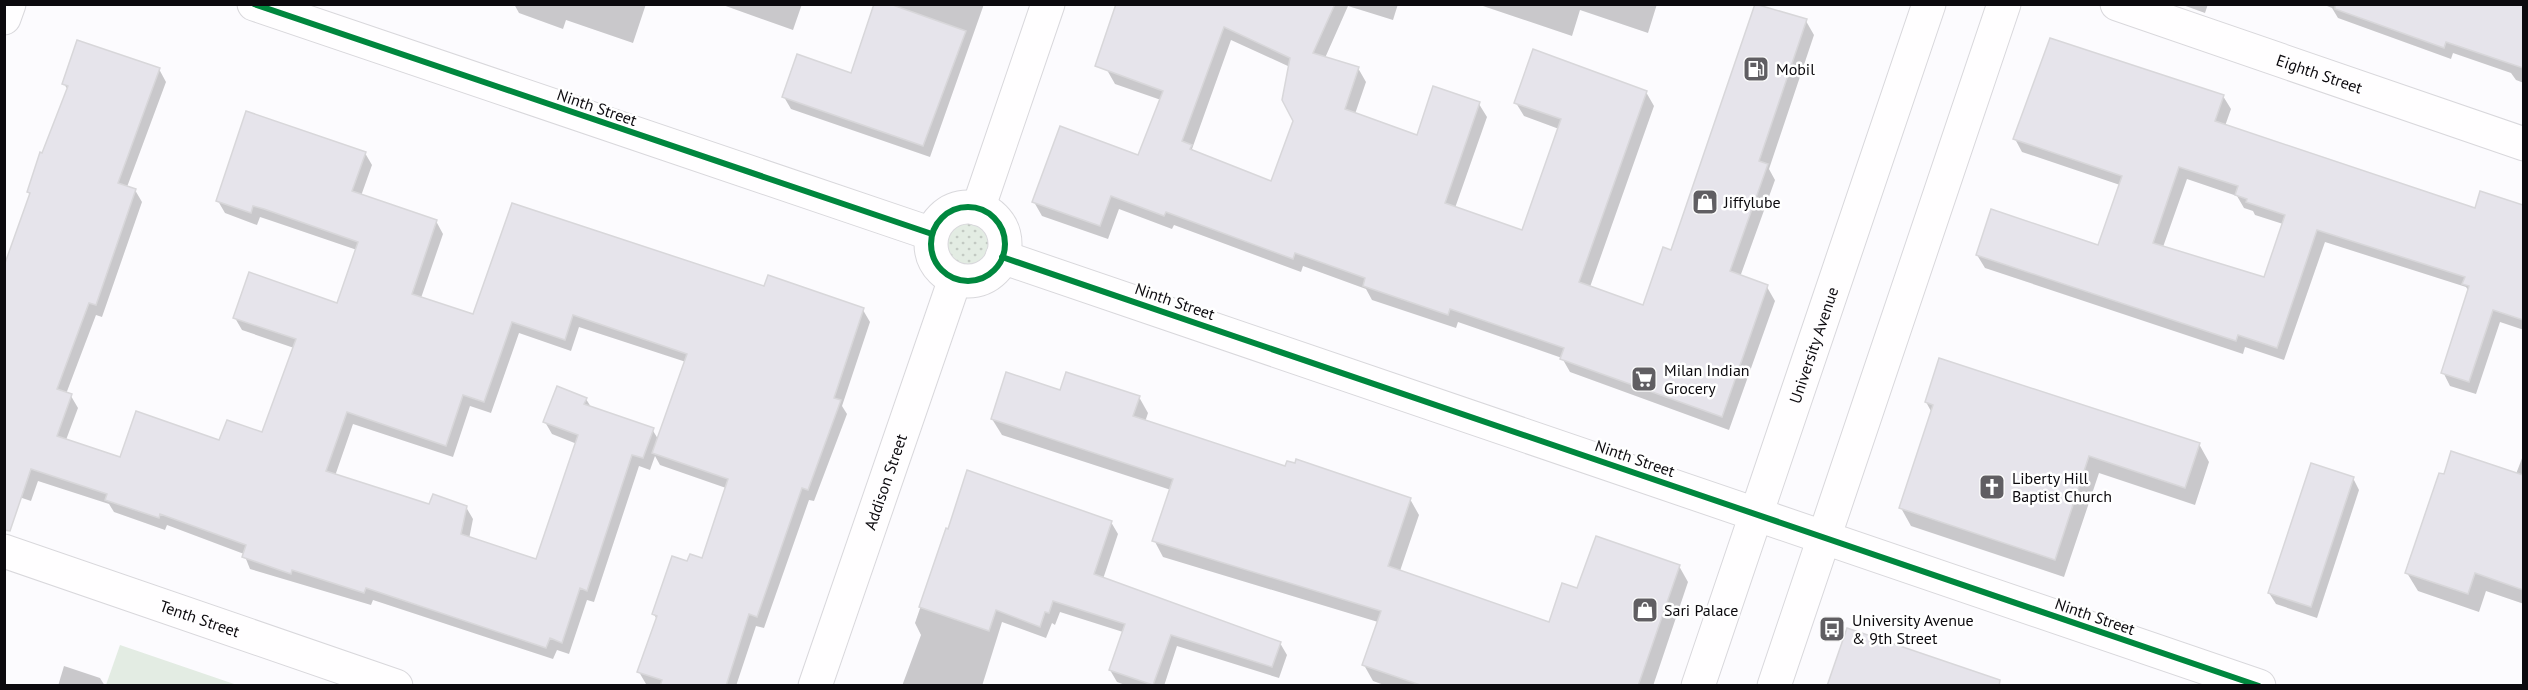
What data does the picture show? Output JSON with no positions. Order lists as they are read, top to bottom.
{
  "streets": {
    "street": [
      "Eighth Street",
      "Ninth Street",
      "University Avenue",
      "Addison Street",
      "Tenth Street"
    ]
  },
  "crossings": [
    ["Ninth Street", "University Avenue"],
    ["Ninth Street", "Addison Street"]
  ],
  "places": {
    "fuel station": ["Mobil"],
    "shop": ["Jiffylube", "Sari Palace"],
    "supermarket": ["Milan Indian Grocery"],
    "church": ["Liberty Hill Baptist Church"],
    "bus stop": ["University Avenue & 9th Street"]
  }
}
